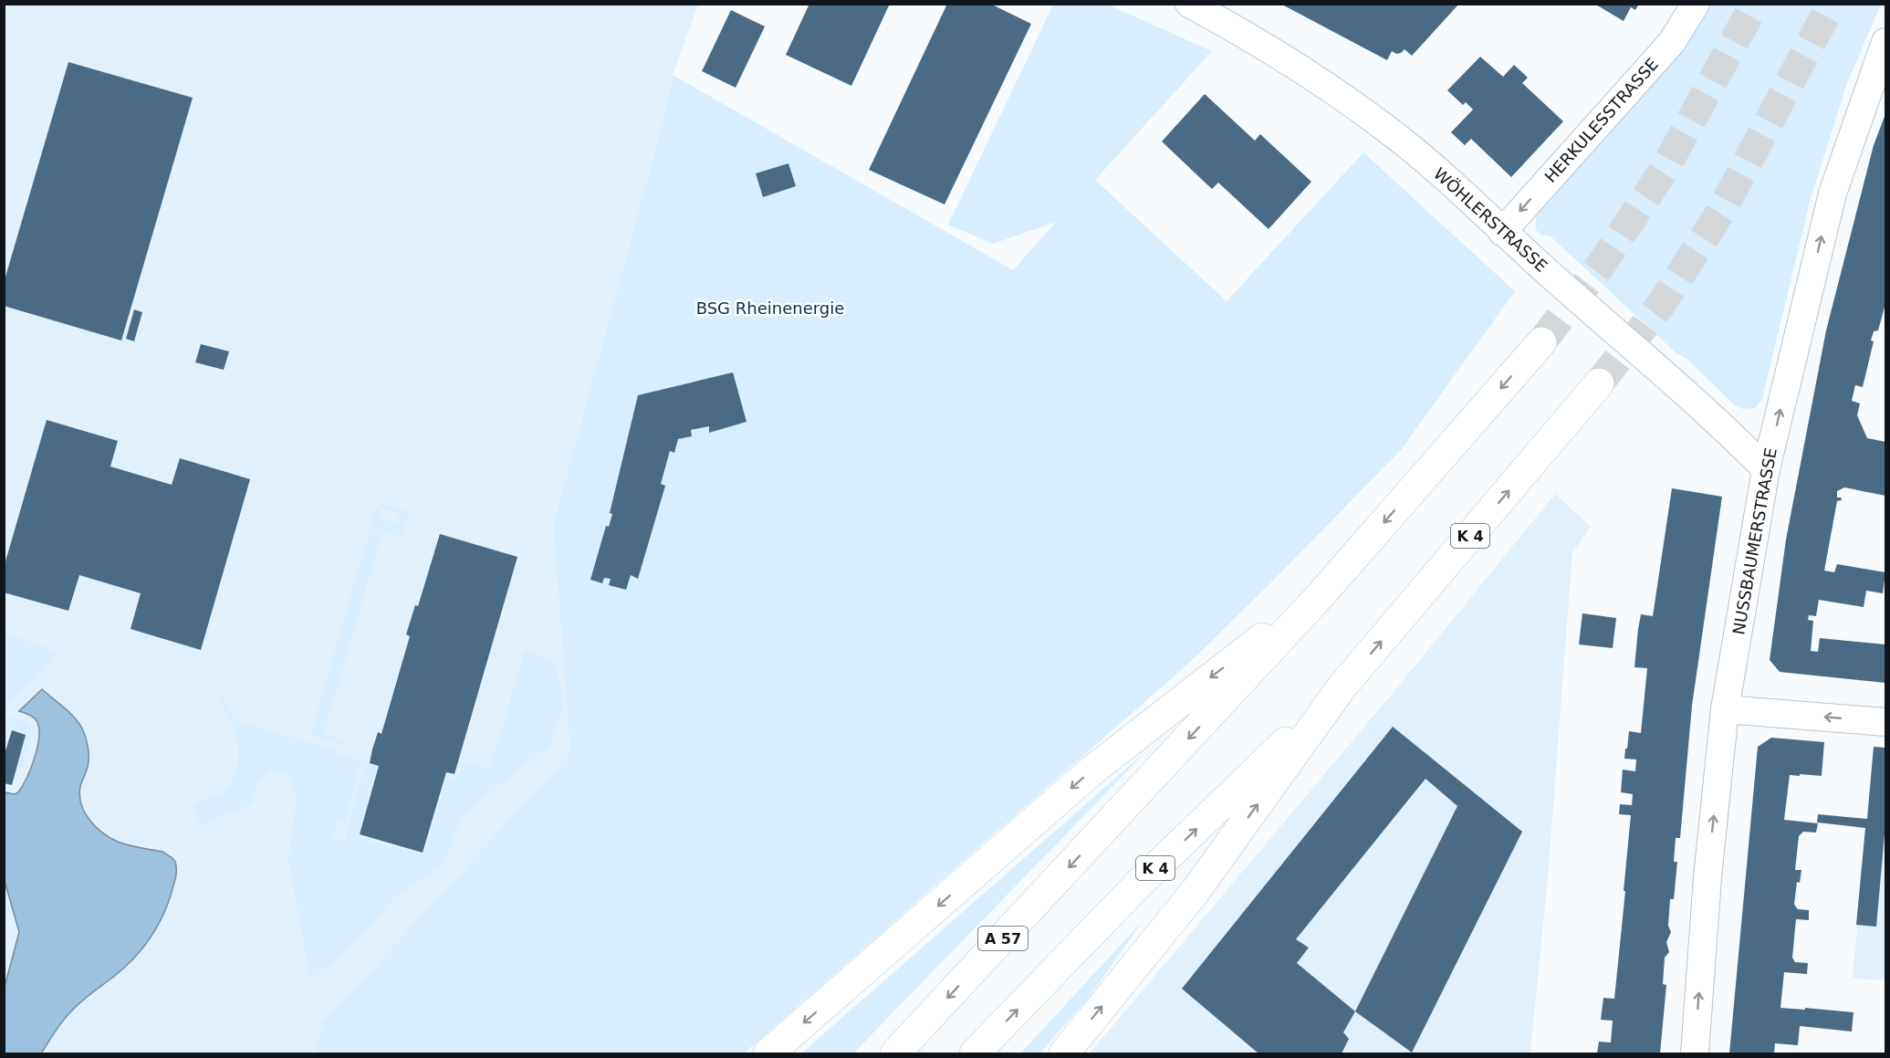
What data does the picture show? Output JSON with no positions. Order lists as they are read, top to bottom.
{
  "streets": {
    "highway": ["K 4", "A 57"],
    "street": ["HERKULESSTRASSE", "WÖHLERSTRASSE", "NUSSBAUMERSTRASSE"]
  },
  "crossings": [
    ["HERKULESSTRASSE", "WÖHLERSTRASSE"],
    ["WÖHLERSTRASSE", "NUSSBAUMERSTRASSE"]
  ],
  "one_way": ["HERKULESSTRASSE", "NUSSBAUMERSTRASSE"],
  "parks": ["BSG Rheinenergie"]
}
